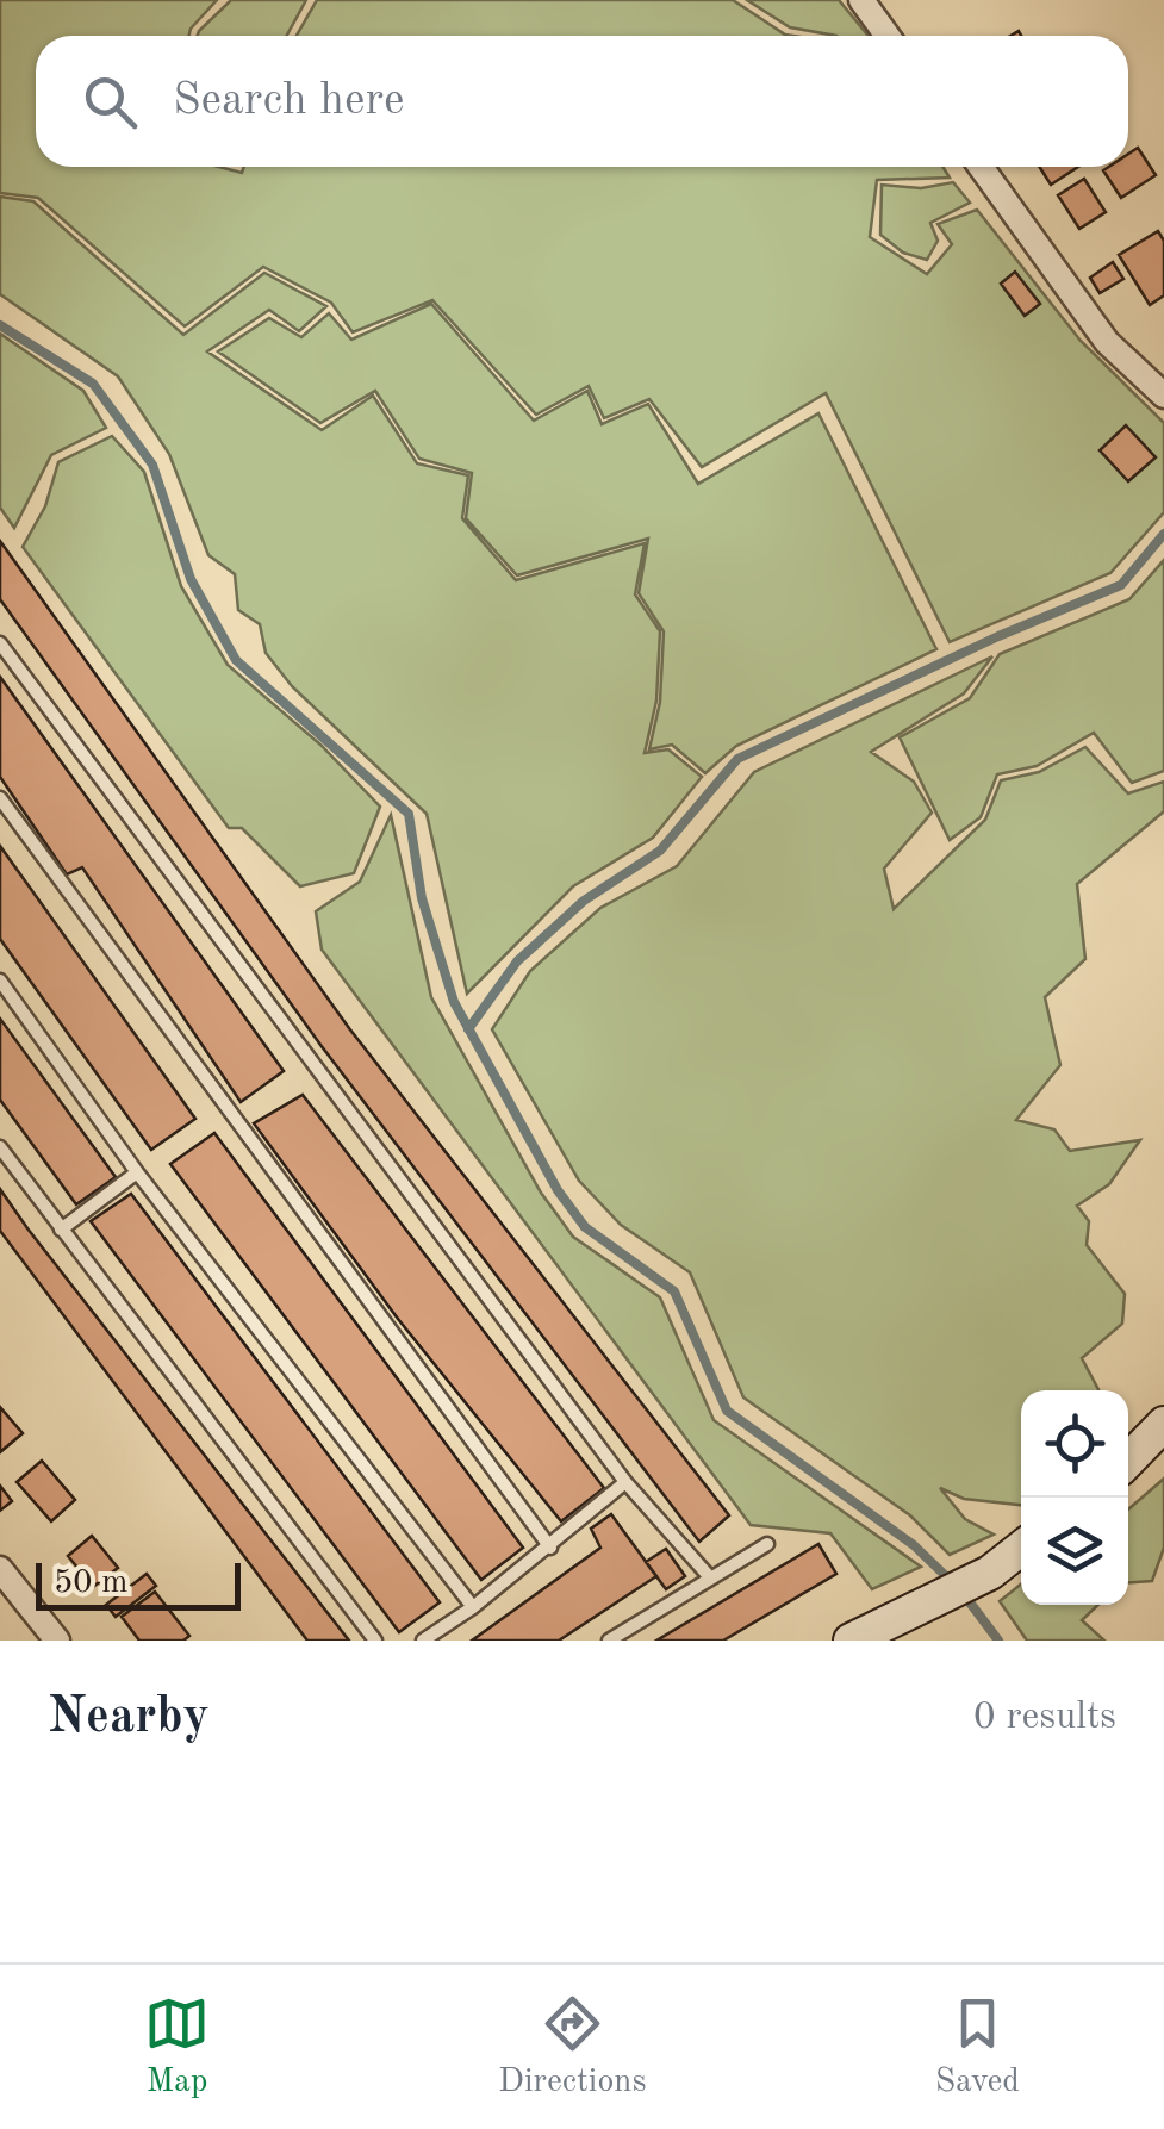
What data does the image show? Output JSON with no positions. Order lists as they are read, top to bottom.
{
  "scale_bar": "50 m",
  "page": {
    "search": "Search here",
    "scale": "50 m",
    "heading": ["Nearby", "0 results"],
    "nav": ["Map", "Directions", "Saved"]
  }
}
